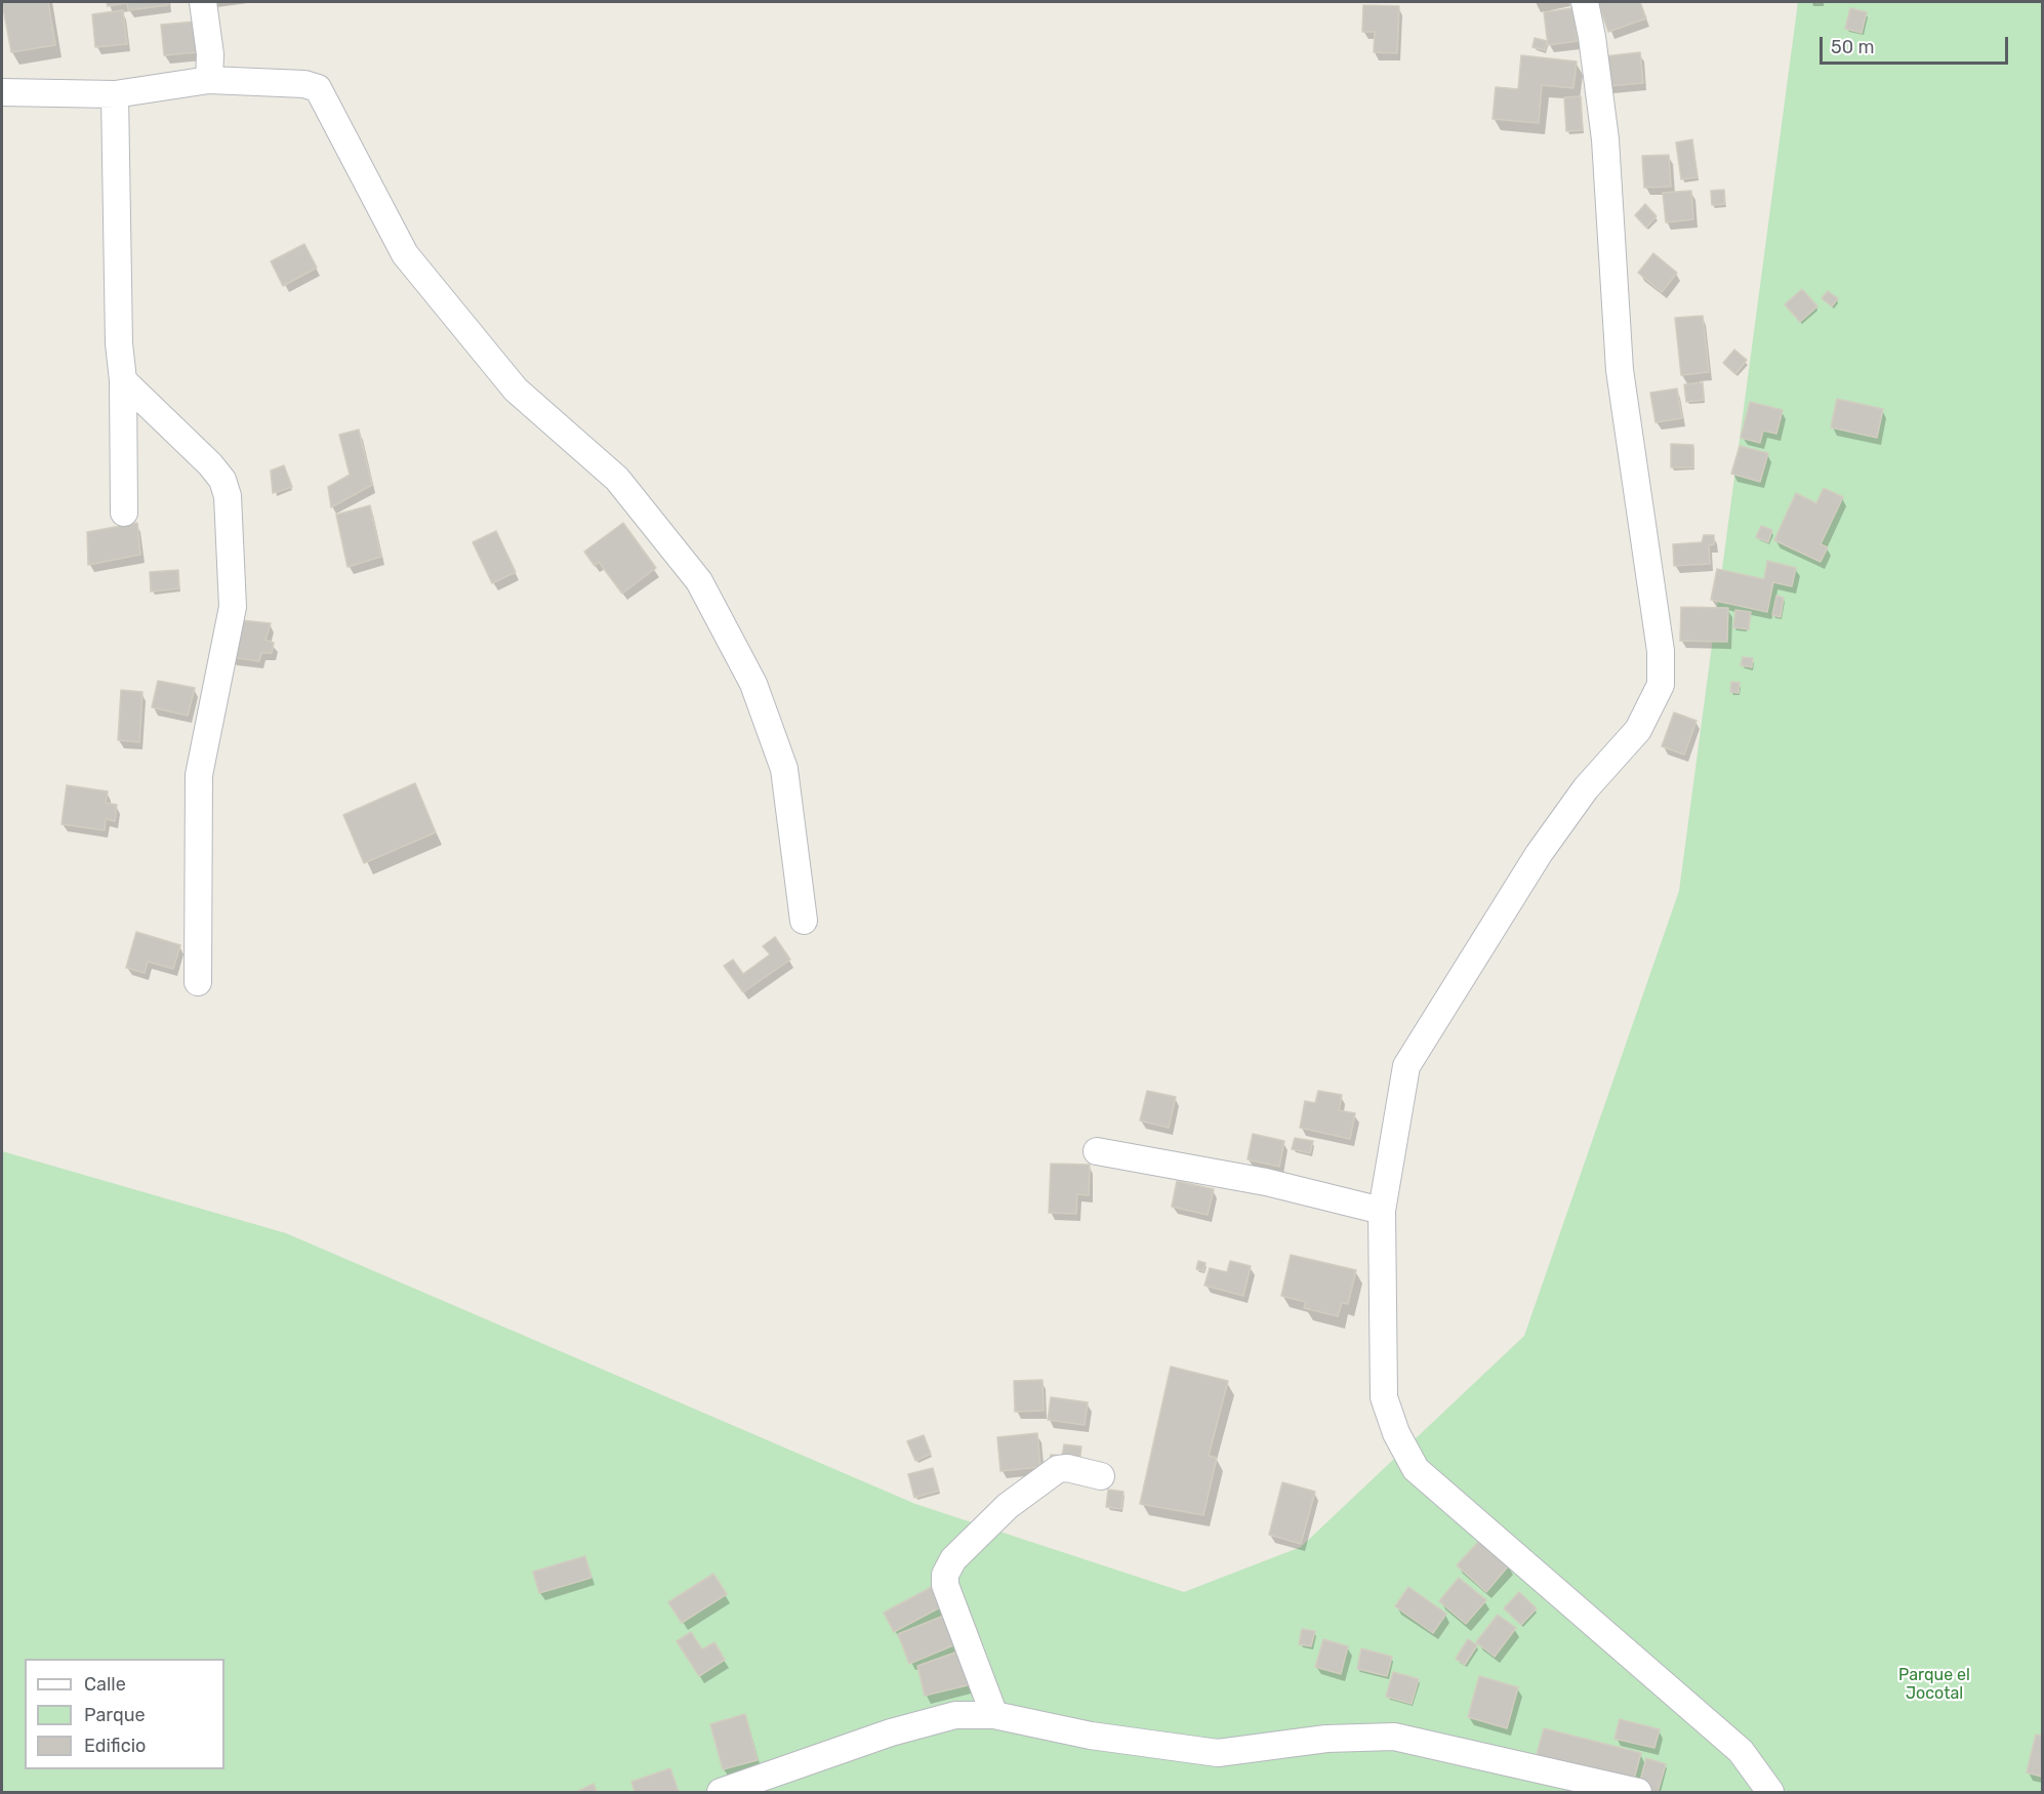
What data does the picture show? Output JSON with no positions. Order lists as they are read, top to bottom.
{
  "parks": ["Parque el Jocotal"],
  "legend": ["Calle", "Parque", "Edificio"],
  "scale_bar": "50 m"
}
